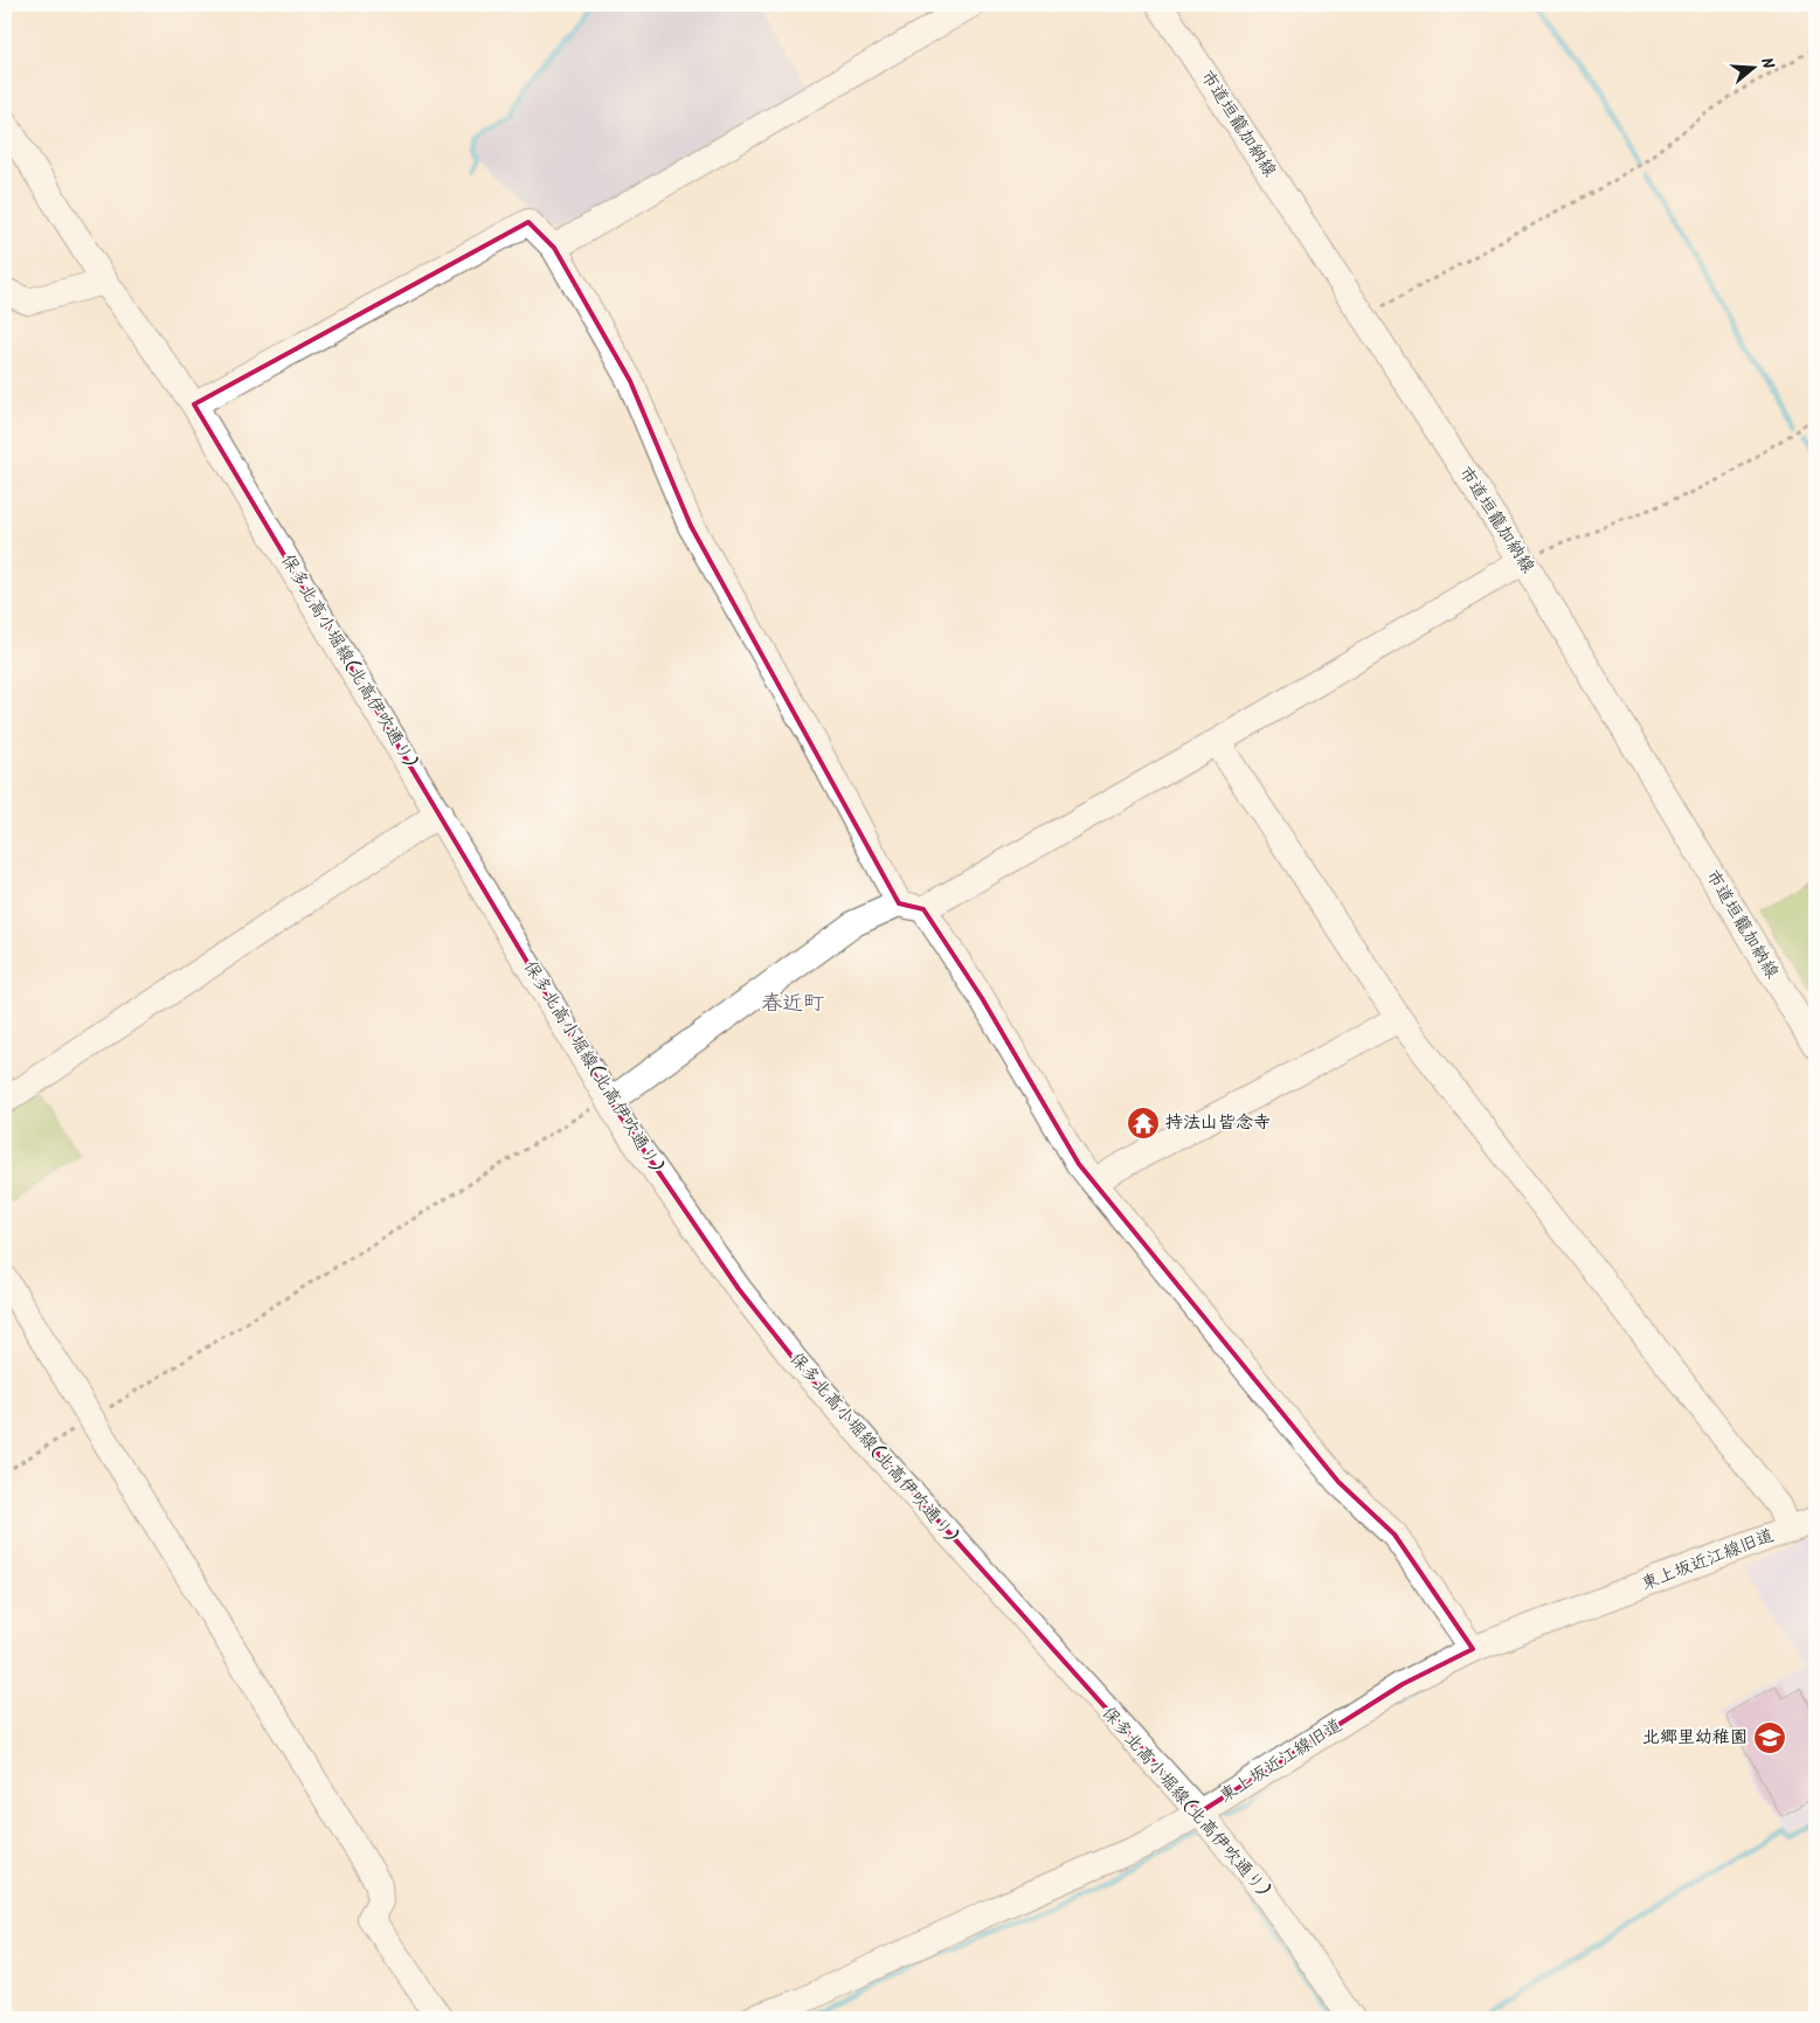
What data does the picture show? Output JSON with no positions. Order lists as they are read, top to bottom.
{
  "streets": {
    "street": ["市道垣籠加納線", "保多北高小堀線(北高伊吹通り)", "東上坂近江線旧道"]
  },
  "crossings": [
    ["保多北高小堀線(北高伊吹通り)", "東上坂近江線旧道"]
  ],
  "districts": ["春近町"],
  "places": {
    "temple": ["持法山皆念寺"],
    "school or university": ["北郷里幼稚園"]
  },
  "north": "right"
}
